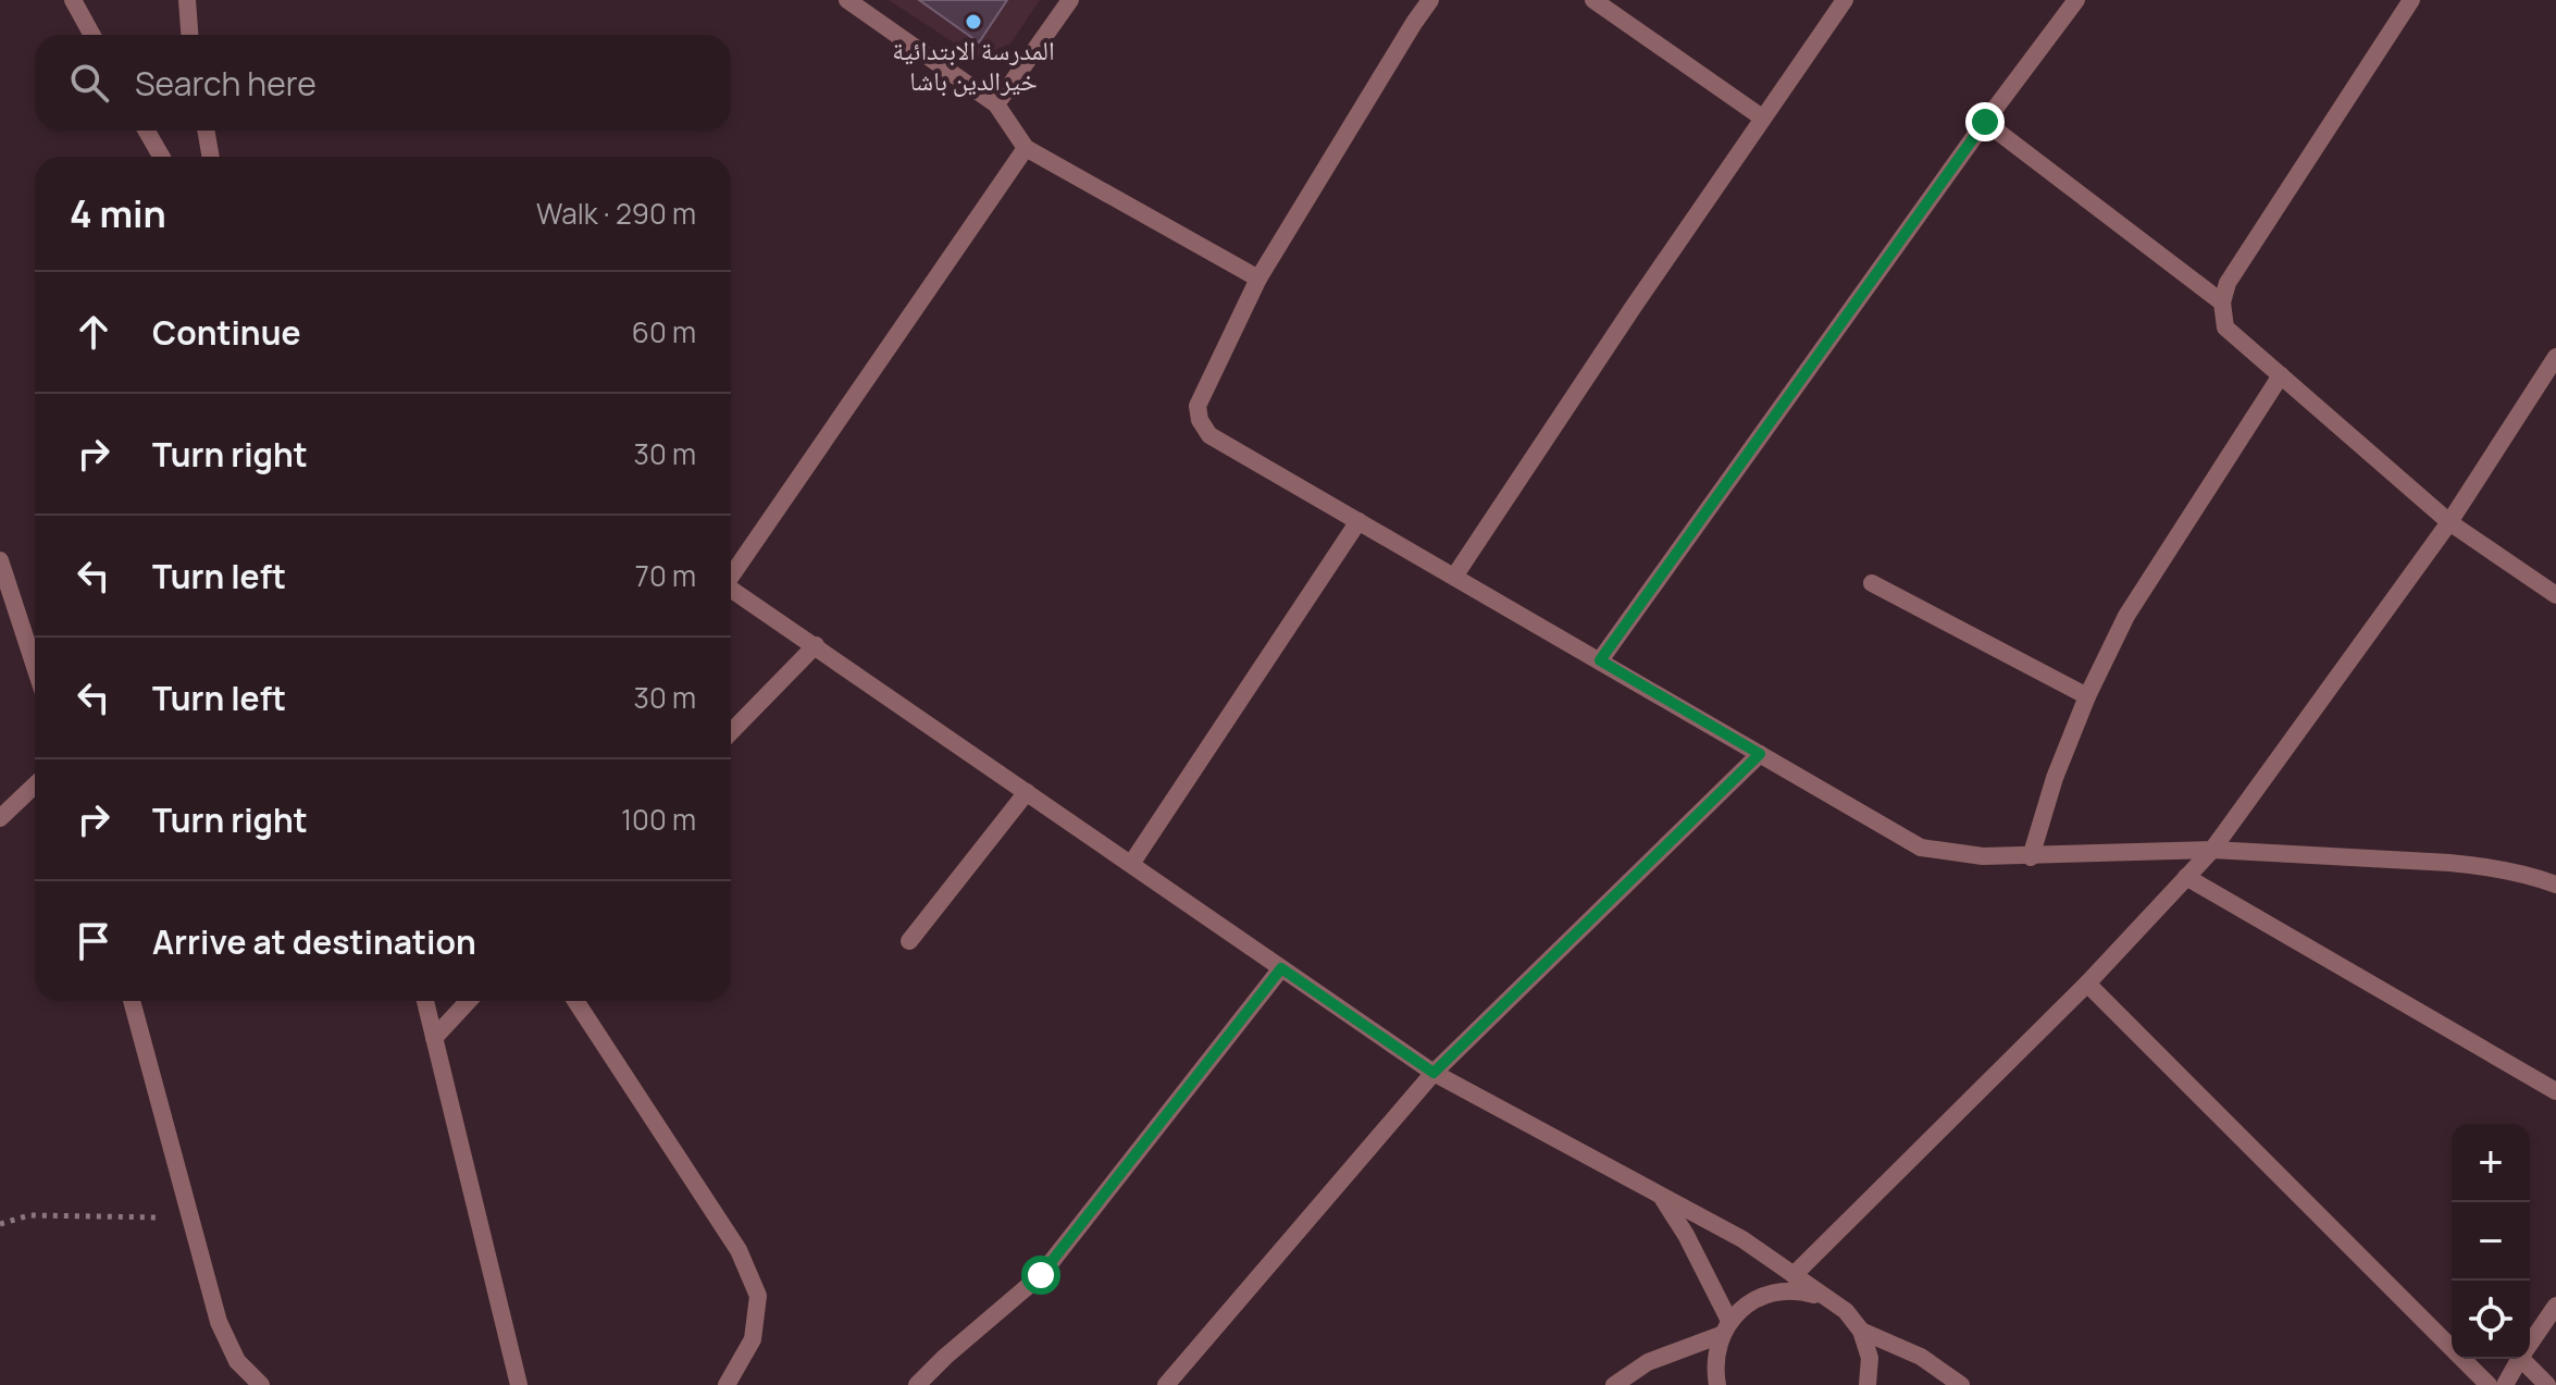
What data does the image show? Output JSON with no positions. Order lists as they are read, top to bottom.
{
  "places": ["المدرسة الابتدائية خيرالدين باشا"],
  "page": {
    "search": "Search here",
    "heading": ["4 min", "Walk · 290 m"],
    "list": [
      ["Continue", "60 m"],
      ["Turn right", "30 m"],
      ["Turn left", "70 m"],
      ["Turn left", "30 m"],
      ["Turn right", "100 m"],
      "Arrive at destination"
    ],
    "map_buttons": ["+", "−"]
  }
}
